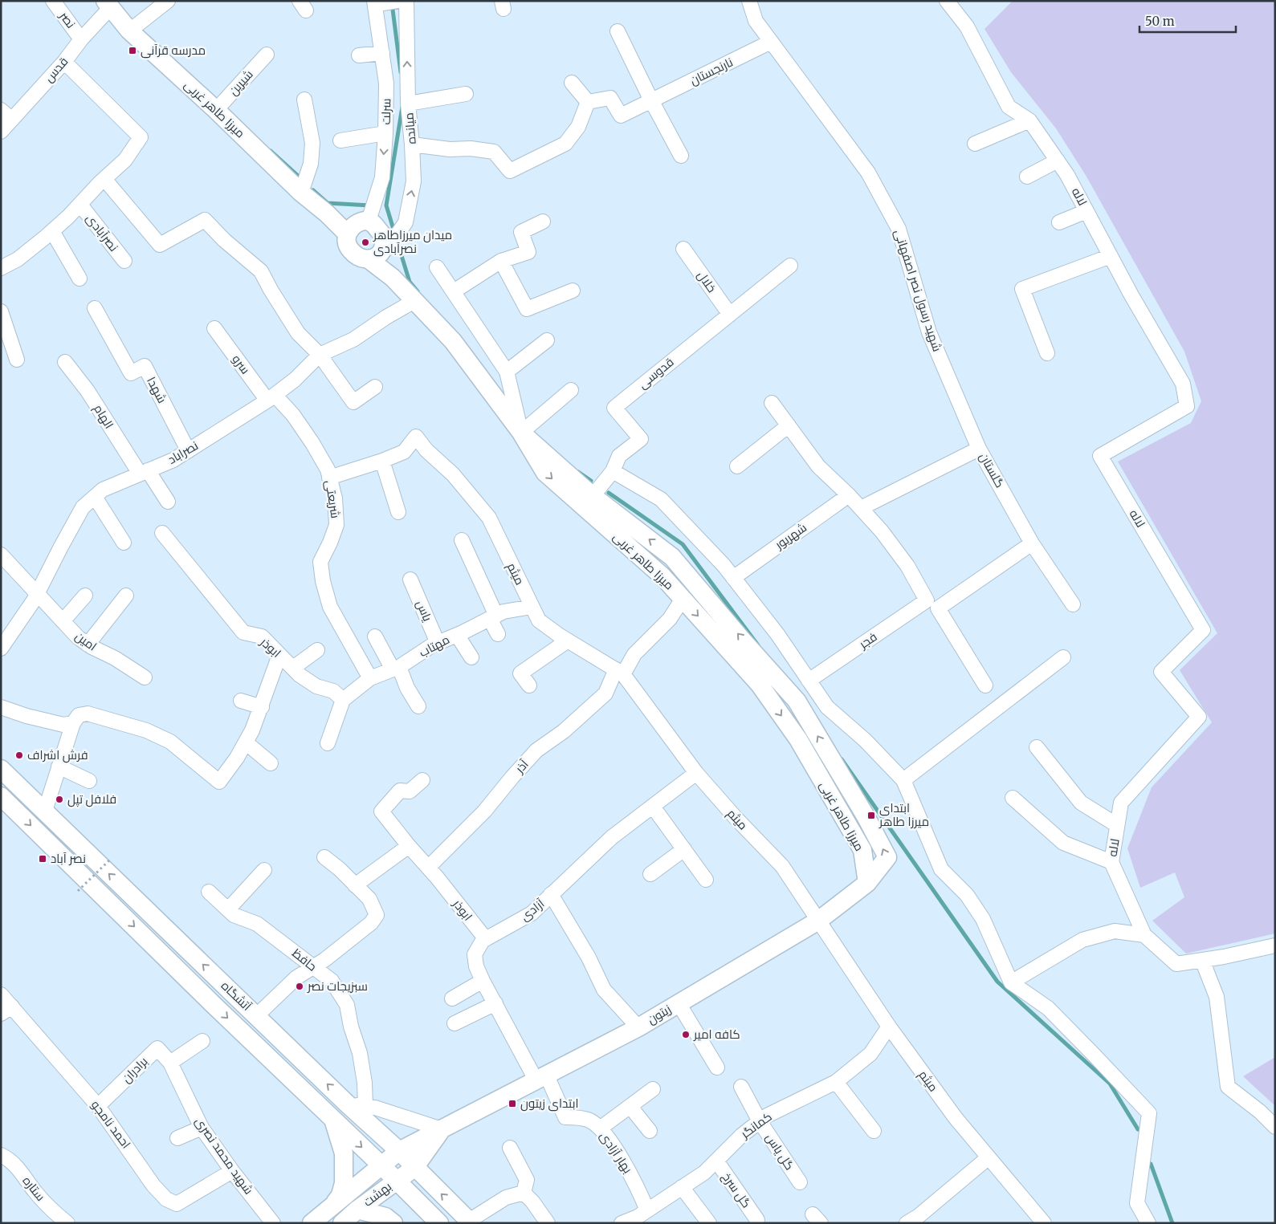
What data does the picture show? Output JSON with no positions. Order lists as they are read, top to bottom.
{
  "streets": {
    "main road": [
      "میرزا طاهر غربی",
      "آتشگاه",
      "زیتون",
      "بهشت"
    ],
    "street": [
      "نصر",
      "قدس",
      "نارنجستان",
      "شیرین",
      "سرلت",
      "میانده",
      "لاله",
      "نصرآبادی",
      "خلال",
      "شهید رسول نصر اصفهانی",
      "سرو",
      "قدوسی",
      "شهدا",
      "الهام",
      "نصراباد",
      "گلستان",
      "شریعتی",
      "شهریور",
      "میثم",
      "یاس",
      "فجر",
      "امین",
      "مهتاب",
      "ابوذر",
      "آذر",
      "آزادی",
      "حافظ",
      "برادران",
      "احمد نامجو",
      "کمانگر",
      "گل یاس",
      "بهار آزادی",
      "شهید محمد نصری",
      "ستاره",
      "گل سرخ"
    ]
  },
  "crossings": [
    ["نصر", "قدس"],
    ["قدس", "میرزا طاهر غربی"],
    ["نارنجستان", "شهید رسول نصر اصفهانی"],
    ["شیرین", "میرزا طاهر غربی"],
    ["میرزا طاهر غربی", "سرلت"],
    ["میرزا طاهر غربی", "میانده"],
    ["میرزا طاهر غربی", "قدوسی"],
    ["میرزا طاهر غربی", "نصراباد"],
    ["میرزا طاهر غربی", "آذر"],
    ["میرزا طاهر غربی", "زیتون"],
    ["سرلت", "میانده"],
    ["خلال", "قدوسی"],
    ["شهید رسول نصر اصفهانی", "گلستان"],
    ["سرو", "نصراباد"],
    ["سرو", "شریعتی"],
    ["شهدا", "نصراباد"],
    ["الهام", "نصراباد"],
    ["نصراباد", "شریعتی"],
    ["نصراباد", "امین"],
    ["گلستان", "فجر"],
    ["شریعتی", "مهتاب"],
    ["میثم", "مهتاب"],
    ["میثم", "آذر"],
    ["میثم", "آزادی"],
    ["میثم", "زیتون"],
    ["میثم", "کمانگر"],
    ["یاس", "مهتاب"],
    ["مهتاب", "ابوذر"],
    ["ابوذر", "آذر"],
    ["ابوذر", "آزادی"],
    ["آزادی", "زیتون"],
    ["آزادی", "بهار آزادی"],
    ["آتشگاه", "زیتون"],
    ["آتشگاه", "بهشت"],
    ["زیتون", "بهار آزادی"],
    ["زیتون", "بهشت"],
    ["برادران", "احمد نامجو"],
    ["برادران", "شهید محمد نصری"],
    ["احمد نامجو", "شهید محمد نصری"],
    ["کمانگر", "گل یاس"],
    ["کمانگر", "بهار آزادی"],
    ["کمانگر", "گل سرخ"]
  ],
  "one_way": ["میانده"],
  "places": {
    "transit": [
      "مدرسه قرآنی",
      "ابتدای میرزا طاهر",
      "نصر آباد",
      "ابتدای زیتون"
    ],
    "other": [
      "میدان میرزاطاهر نصرآبادی",
      "فرش اشراف",
      "فلافل تپل",
      "سبزیجات نصر",
      "کافه امیر"
    ]
  },
  "scale_bar": "50 m"
}
